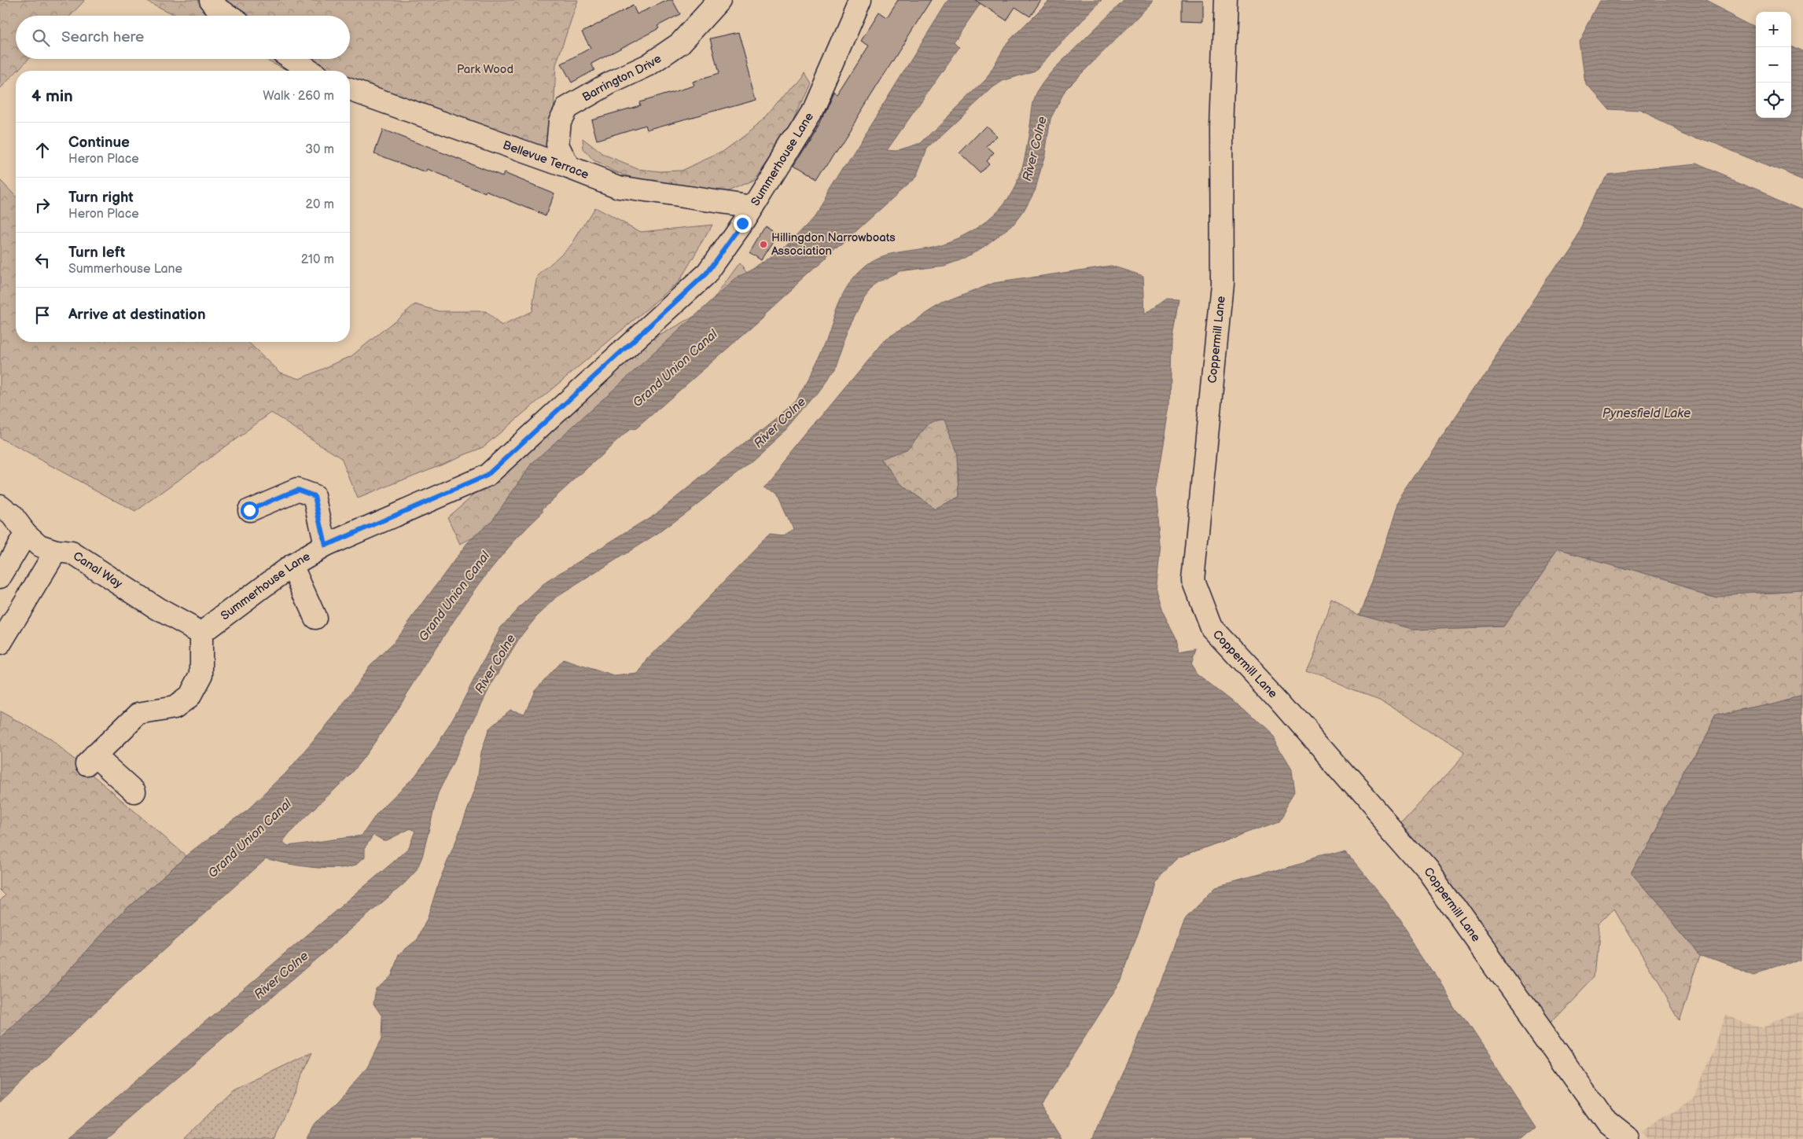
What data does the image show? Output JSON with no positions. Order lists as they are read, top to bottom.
{
  "streets": {
    "street": [
      "Barrington Drive",
      "Bellevue Terrace",
      "Summerhouse Lane",
      "Coppermill Lane",
      "Canal Way"
    ]
  },
  "crossings": [
    ["Barrington Drive", "Bellevue Terrace"],
    ["Bellevue Terrace", "Summerhouse Lane"],
    ["Summerhouse Lane", "Canal Way"]
  ],
  "water": ["River Colne", "Grand Union Canal", "Pynesfield Lake"],
  "parks": ["Park Wood"],
  "places": ["Hillingdon Narrowboats Association"],
  "page": {
    "map_buttons": ["+", "−"],
    "search": "Search here",
    "heading": ["4 min", "Walk · 260 m"],
    "list": [
      ["Continue", "Heron Place", "30 m"],
      ["Turn right", "Heron Place", "20 m"],
      ["Turn left", "Summerhouse Lane", "210 m"],
      "Arrive at destination"
    ]
  }
}
